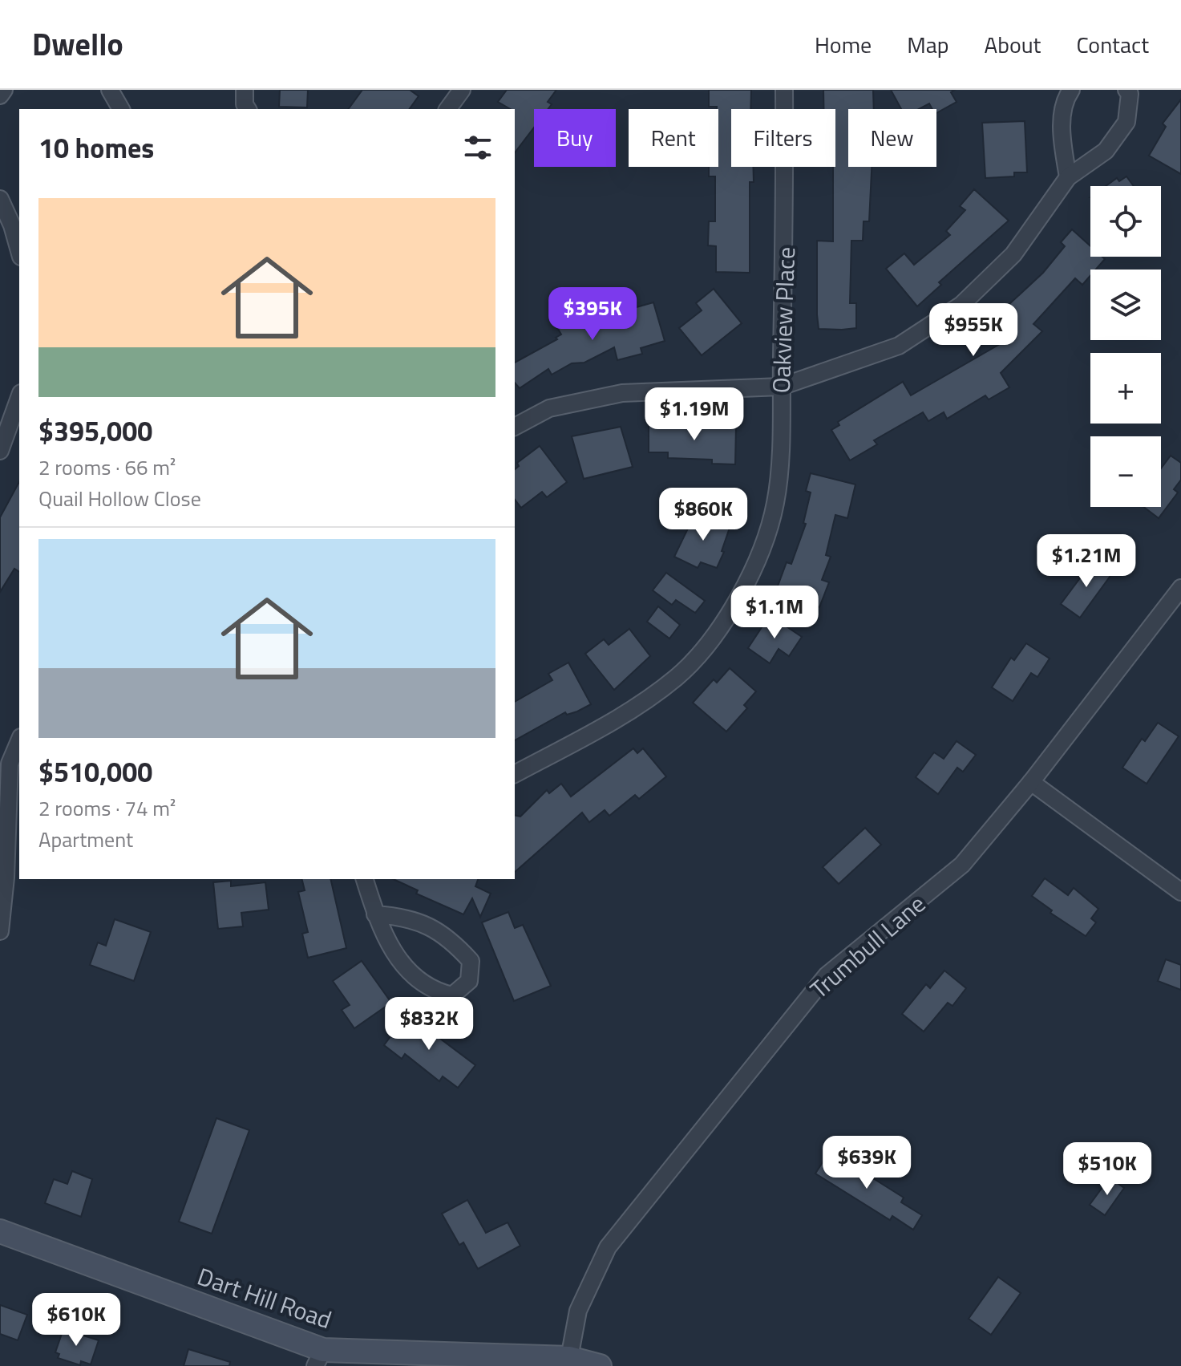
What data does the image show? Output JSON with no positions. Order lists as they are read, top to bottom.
{
  "streets": {
    "main road": ["Dart Hill Road"],
    "street": ["Oakview Place", "Trumbull Lane"]
  },
  "crossings": [
    ["Trumbull Lane", "Dart Hill Road"]
  ],
  "page": {
    "header": "Dwello",
    "nav": [
      "Home",
      "Map",
      "About",
      "Contact"
    ],
    "chip": [
      "Buy",
      "Rent",
      "Filters",
      "New"
    ],
    "heading": "10 homes",
    "map_buttons": ["+", "−"],
    "list": [
      {
        "name": "$395,000",
        "note": "2 rooms · 66 m² · Quail Hollow Close"
      },
      {
        "name": "$510,000",
        "note": "2 rooms · 74 m² · Apartment"
      }
    ],
    "price": [
      "$395K",
      "$955K",
      "$1.19M",
      "$860K",
      "$1.21M",
      "$1.1M",
      "$832K",
      "$639K",
      "$510K",
      "$610K"
    ]
  }
}
